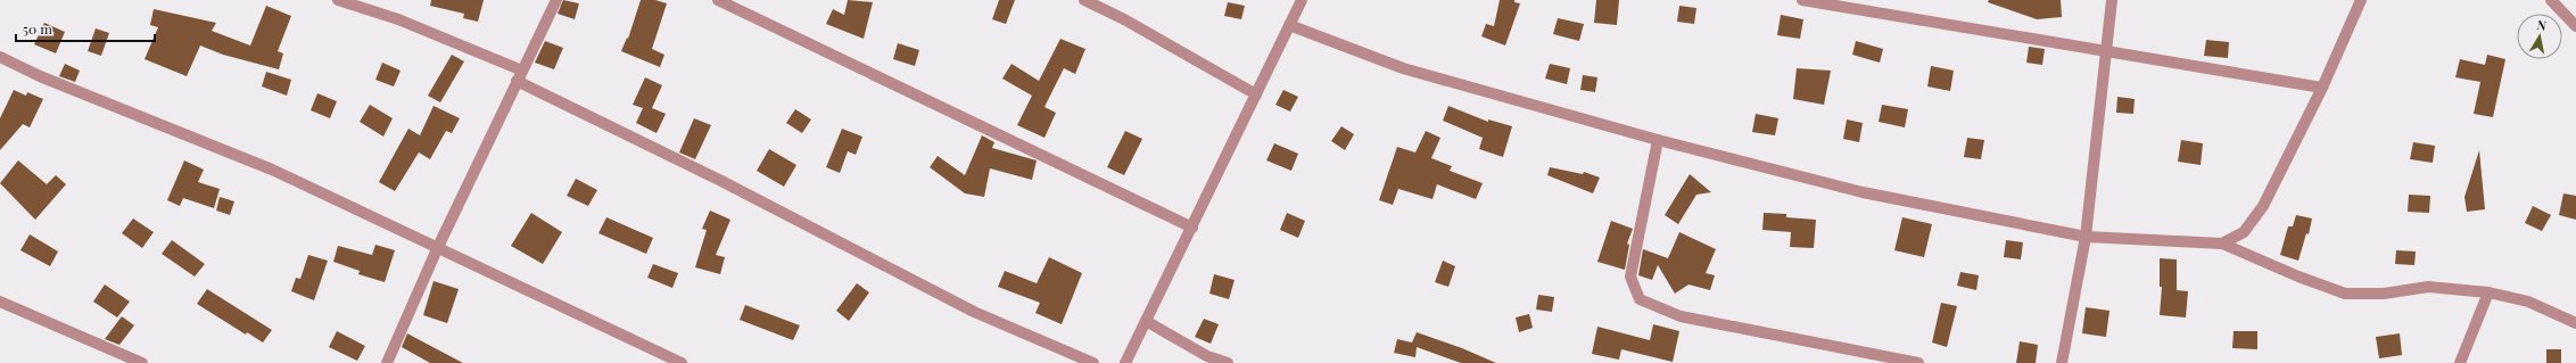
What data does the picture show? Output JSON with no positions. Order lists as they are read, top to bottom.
{
  "scale_bar": "50 m",
  "north": "top"
}
